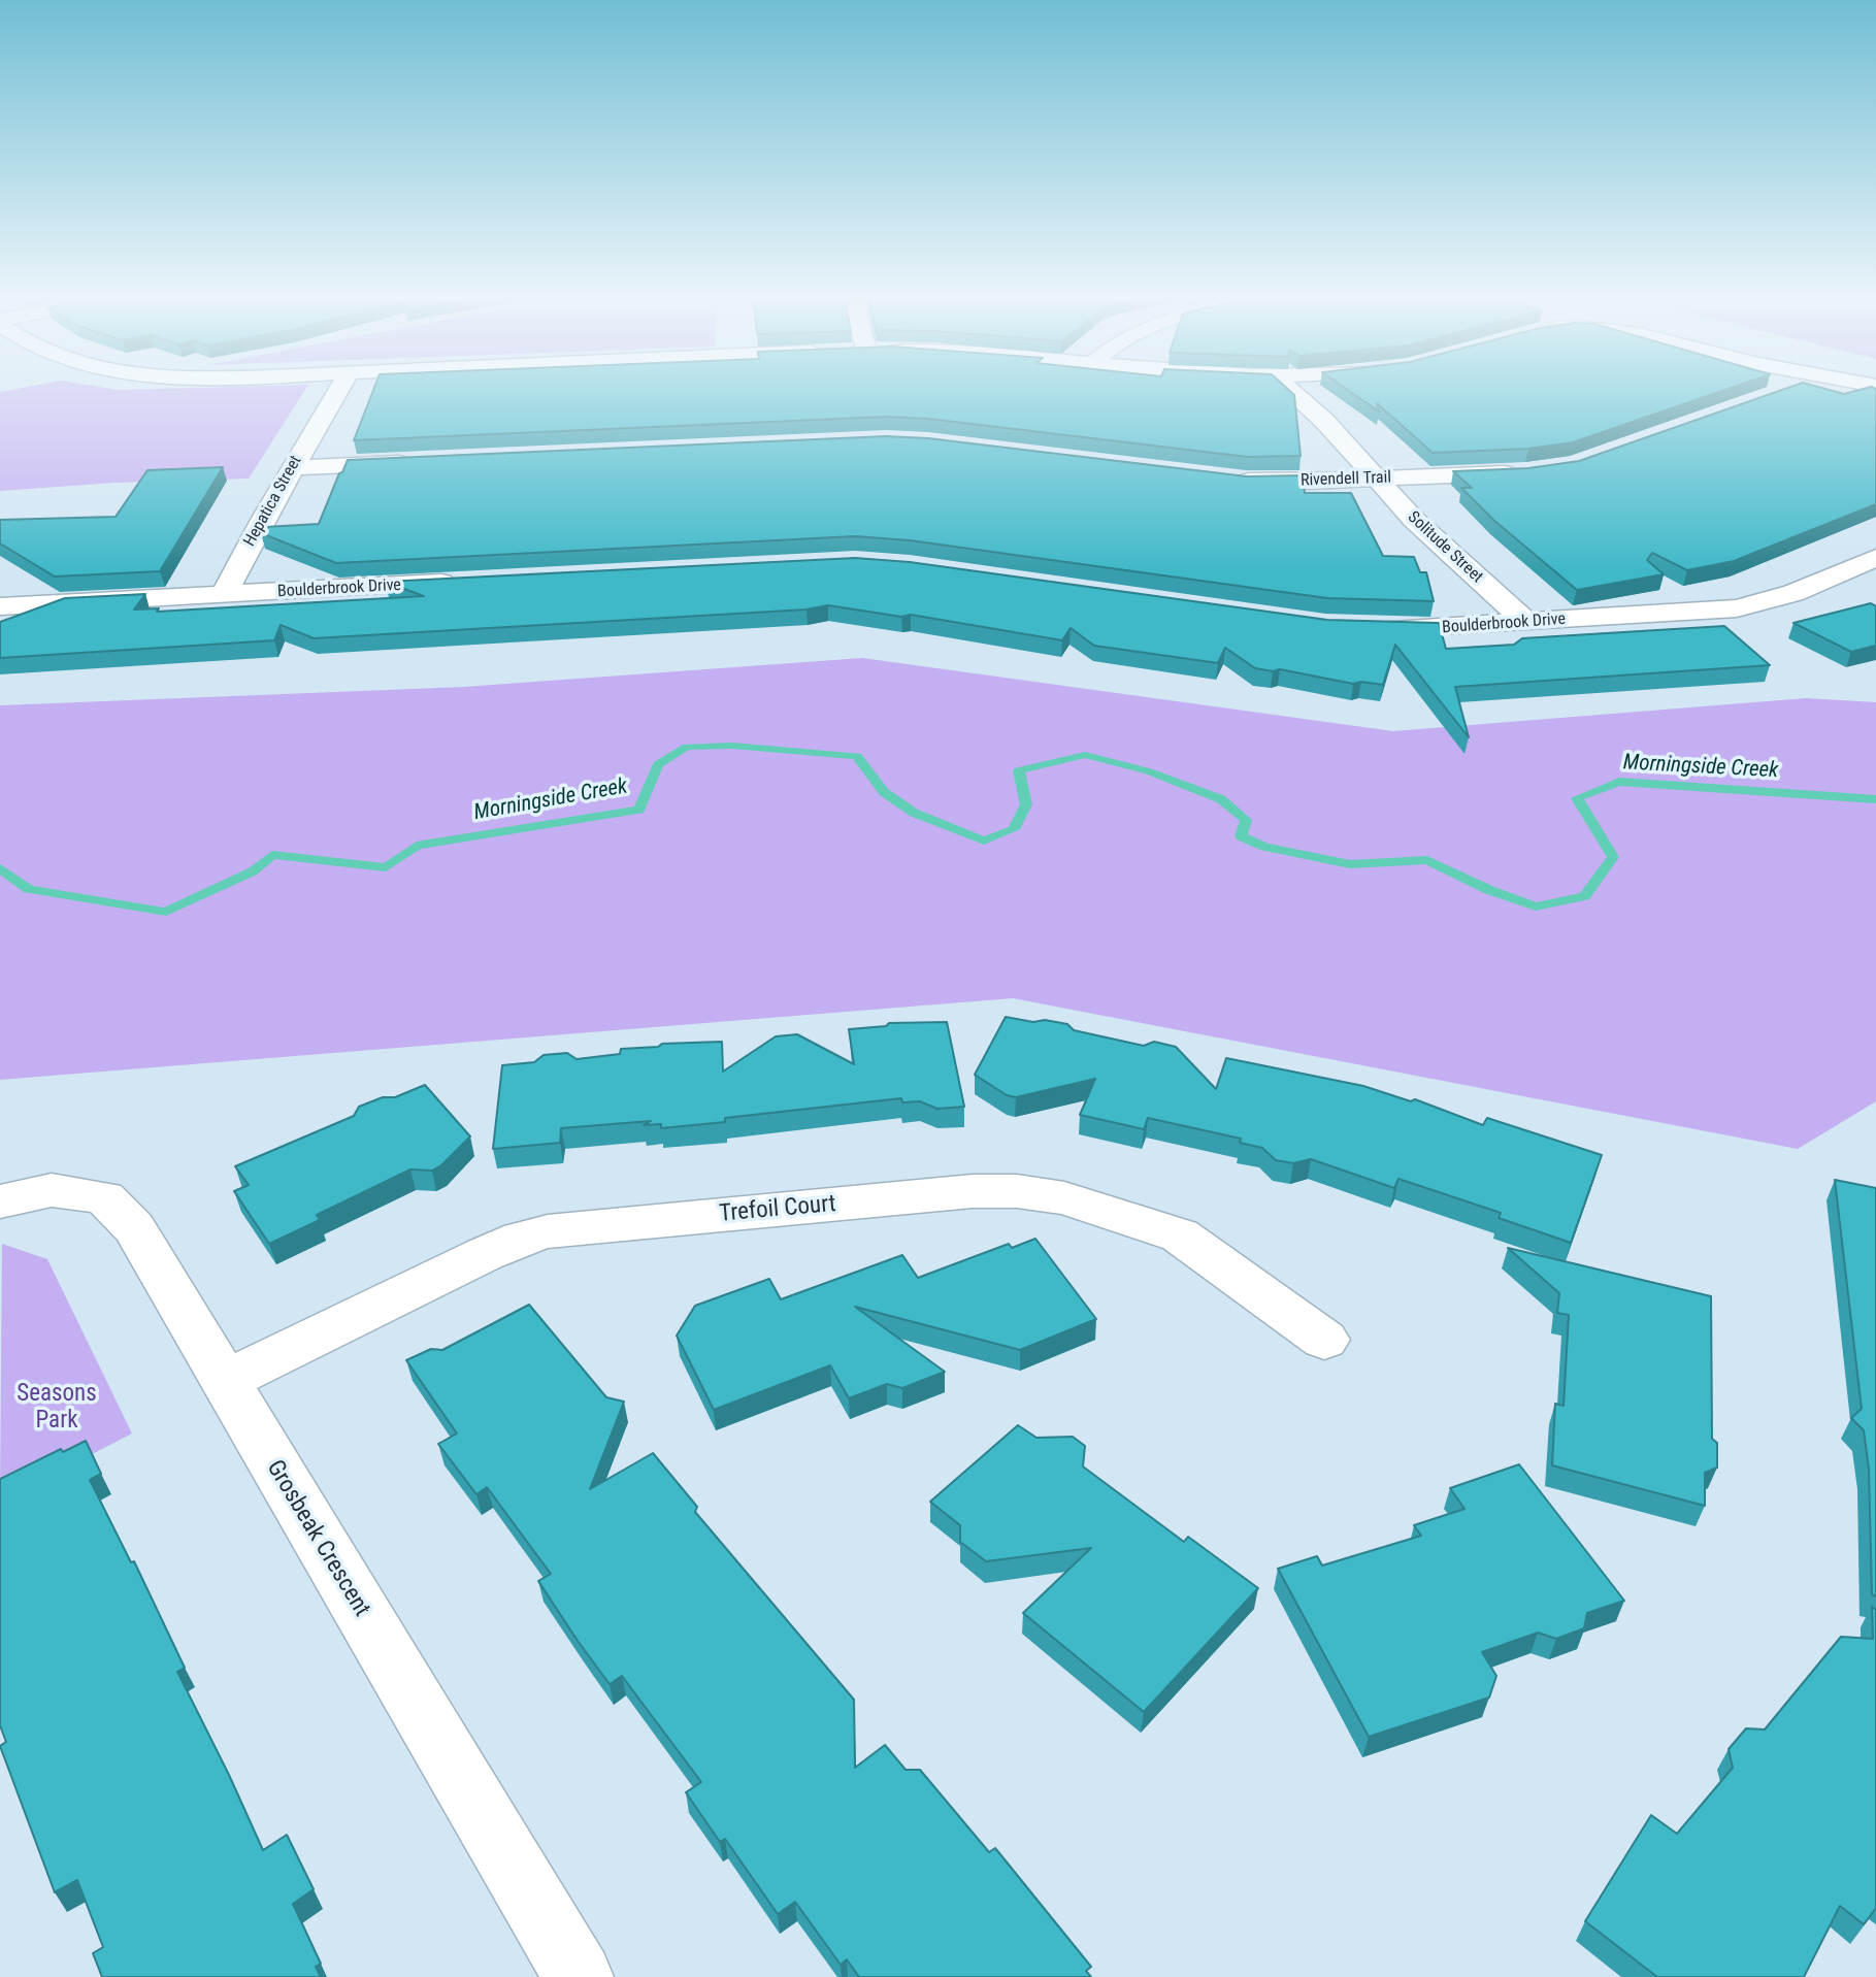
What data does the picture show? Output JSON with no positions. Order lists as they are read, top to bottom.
{
  "streets": {
    "street": [
      "Rivendell Trail",
      "Hepatica Street",
      "Solitude Street",
      "Boulderbrook Drive",
      "Trefoil Court",
      "Grosbeak Crescent"
    ]
  },
  "crossings": [
    ["Rivendell Trail", "Solitude Street"],
    ["Hepatica Street", "Boulderbrook Drive"],
    ["Solitude Street", "Boulderbrook Drive"],
    ["Trefoil Court", "Grosbeak Crescent"]
  ],
  "water": ["Morningside Creek"],
  "parks": ["Seasons Park"]
}
